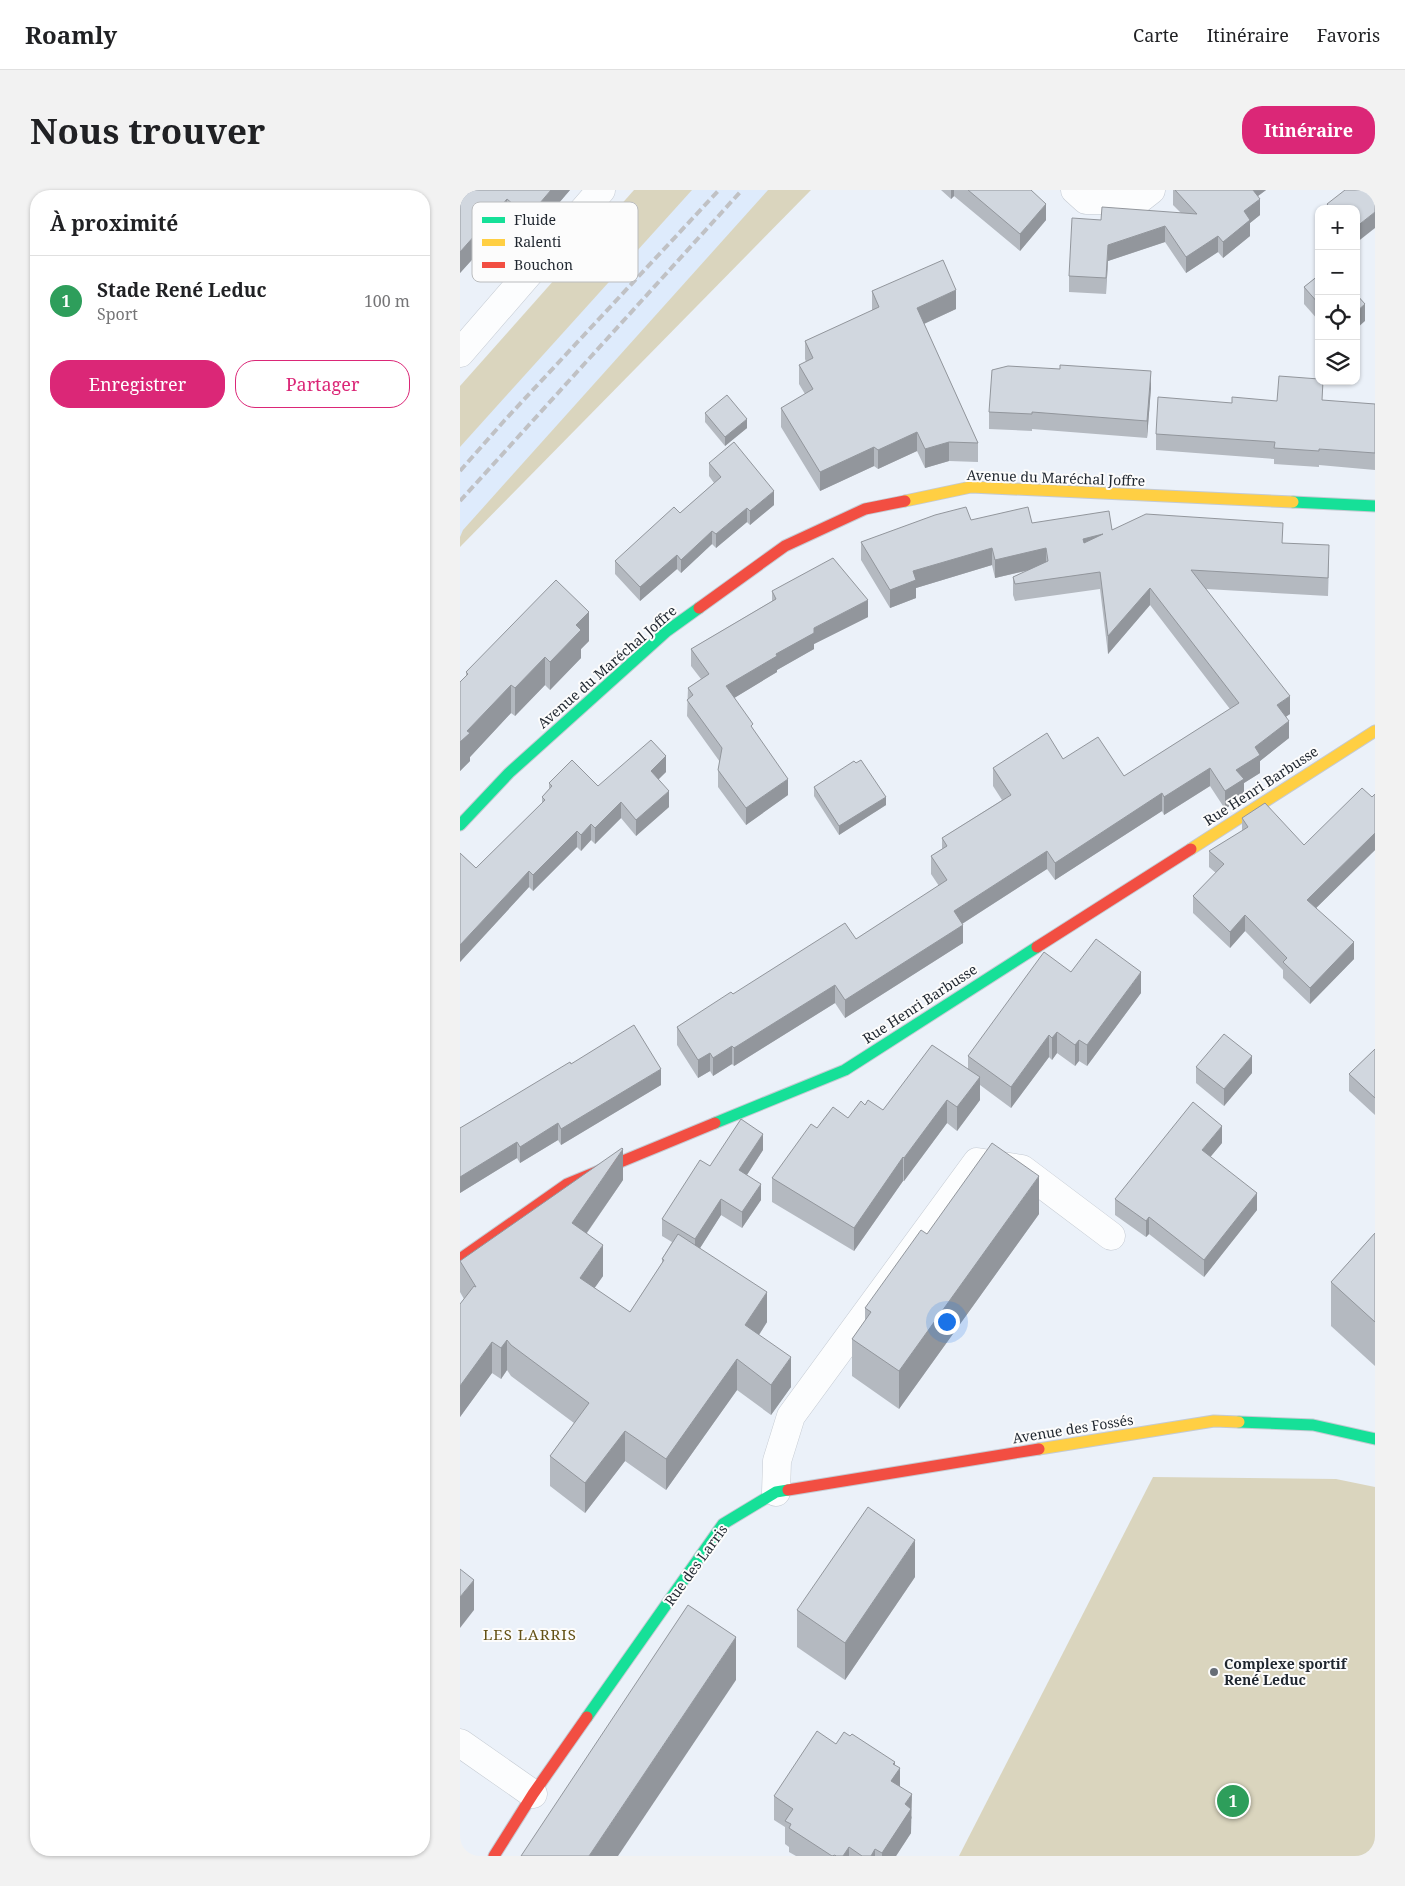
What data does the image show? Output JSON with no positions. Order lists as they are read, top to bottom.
{
  "streets": {
    "street": [
      "Avenue du Maréchal Joffre",
      "Rue Henri Barbusse",
      "Avenue des Fossés",
      "Rue des Larris"
    ]
  },
  "crossings": [
    ["Avenue des Fossés", "Rue des Larris"]
  ],
  "districts": ["LES LARRIS"],
  "places": ["Complexe sportif René Leduc"],
  "legend": ["Fluide", "Ralenti", "Bouchon"],
  "page": {
    "header": "Roamly",
    "nav": ["Carte", "Itinéraire", "Favoris"],
    "buttons": [
      "Itinéraire",
      ["Enregistrer", "Partager"]
    ],
    "title": "Nous trouver",
    "heading": "À proximité",
    "map_buttons": ["+", "−"],
    "list": [
      {
        "mark": "1",
        "name": "Stade René Leduc",
        "note": "Sport",
        "value": "100 m"
      }
    ],
    "pins": "1"
  }
}
